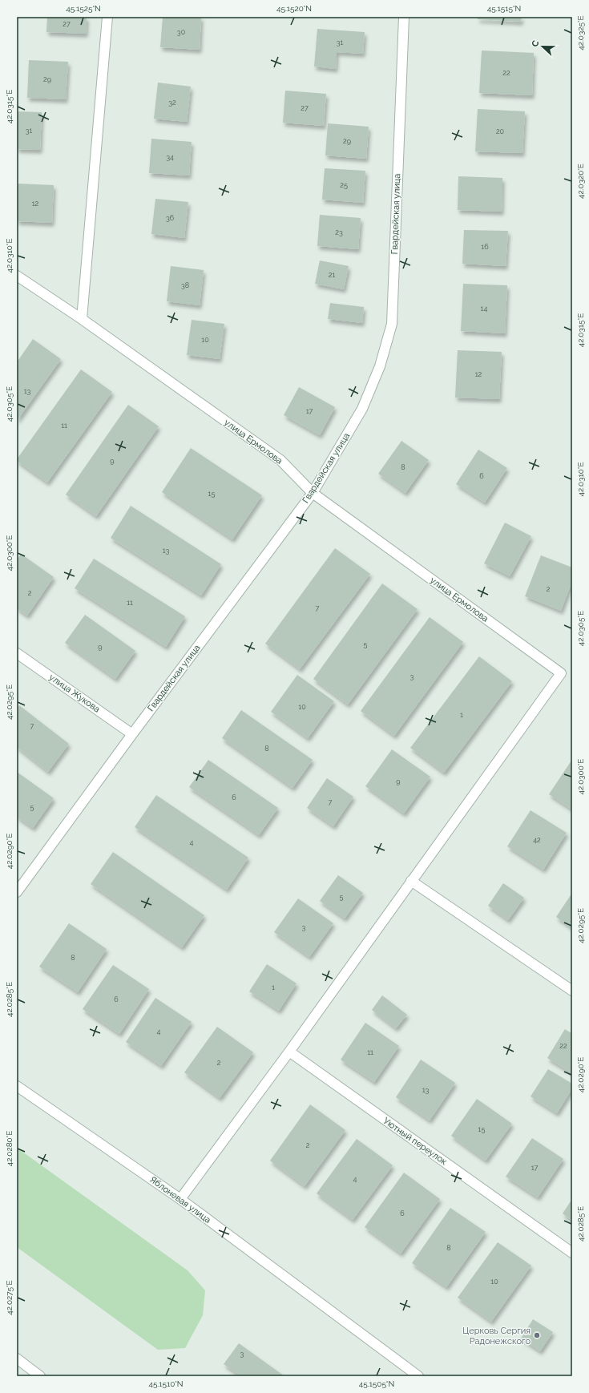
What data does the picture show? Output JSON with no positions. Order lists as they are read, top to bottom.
{
  "streets": {
    "street": [
      "Гвардейская улица",
      "улица Ермолова",
      "улица Жукова",
      "Уютный переулок",
      "Яблоневая улица"
    ]
  },
  "crossings": [
    ["Гвардейская улица", "улица Ермолова"],
    ["Гвардейская улица", "улица Жукова"]
  ],
  "places": ["Церковь Сергия Радонежского"],
  "house_numbers": [
    "27",
    "30",
    "31",
    "22",
    "29",
    "32",
    "27",
    "31",
    "20",
    "29",
    "34",
    "25",
    "12",
    "36",
    "23",
    "16",
    "21",
    "38",
    "14",
    "10",
    "12",
    "13",
    "17",
    "11",
    "9",
    "8",
    "6",
    "15",
    "13",
    "2",
    "2",
    "11",
    "7",
    "5",
    "9",
    "3",
    "10",
    "1",
    "7",
    "8",
    "9",
    "6",
    "7",
    "5",
    "42",
    "4",
    "5",
    "3",
    "8",
    "1",
    "6",
    "4",
    "22",
    "11",
    "2",
    "13",
    "15",
    "2",
    "17",
    "4",
    "6",
    "8",
    "10",
    "3"
  ],
  "north": "left",
  "coordinates": [
    "45.1525°N",
    "45.1520°N",
    "45.1515°N",
    "42.0325°E",
    "42.0315°E",
    "42.0320°E",
    "42.0310°E",
    "42.0305°E",
    "42.0300°E",
    "42.0295°E",
    "42.0290°E",
    "42.0285°E",
    "42.0280°E",
    "42.0275°E",
    "45.1510°N",
    "45.1505°N"
  ]
}
